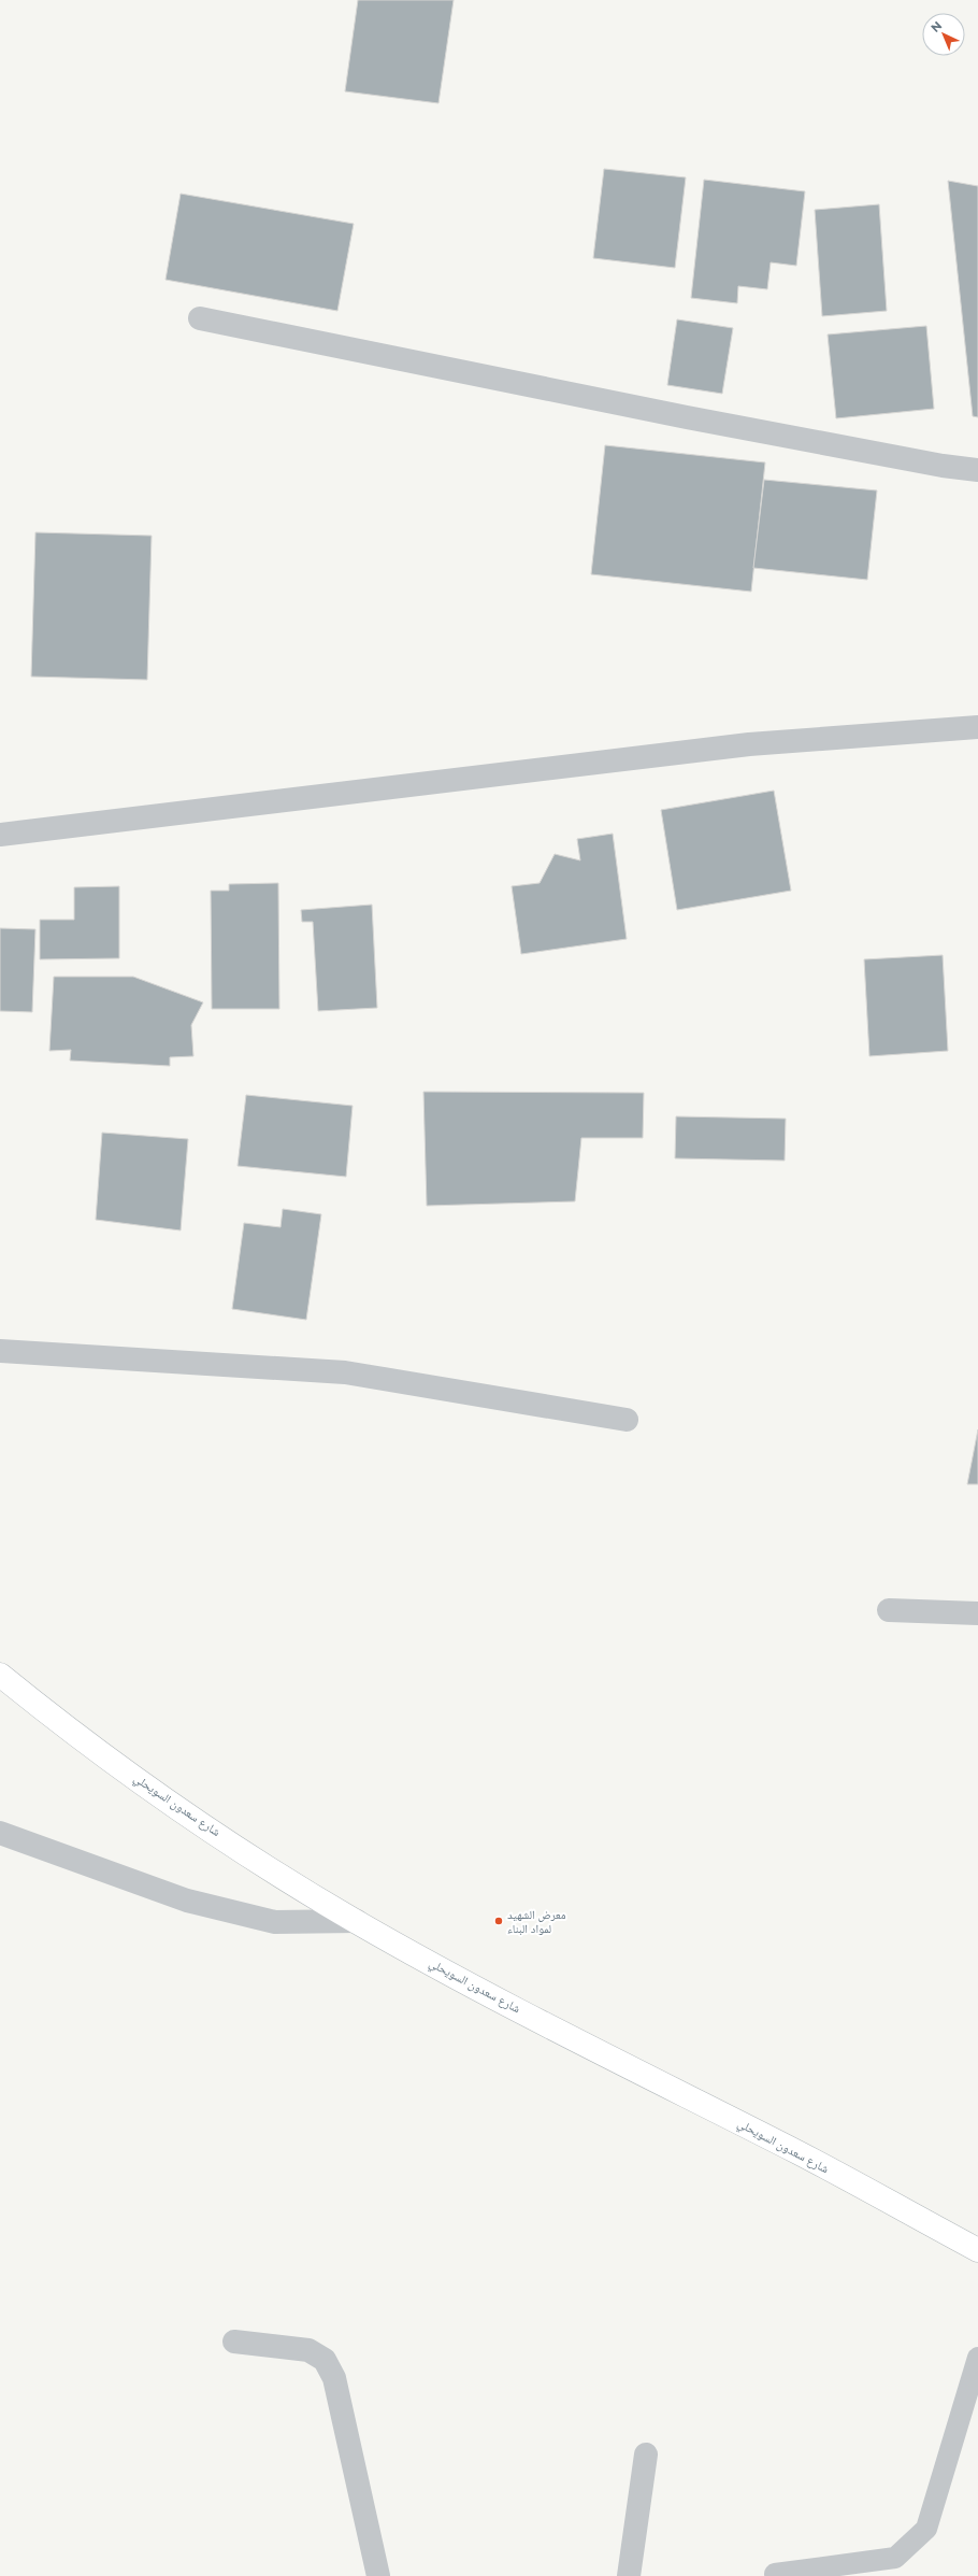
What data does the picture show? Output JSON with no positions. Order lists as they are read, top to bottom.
{
  "streets": {
    "main road": ["شارع سعدون السويحلي"]
  },
  "places": ["معرض الشهيد لمواد البناء"],
  "north": "top left"
}
